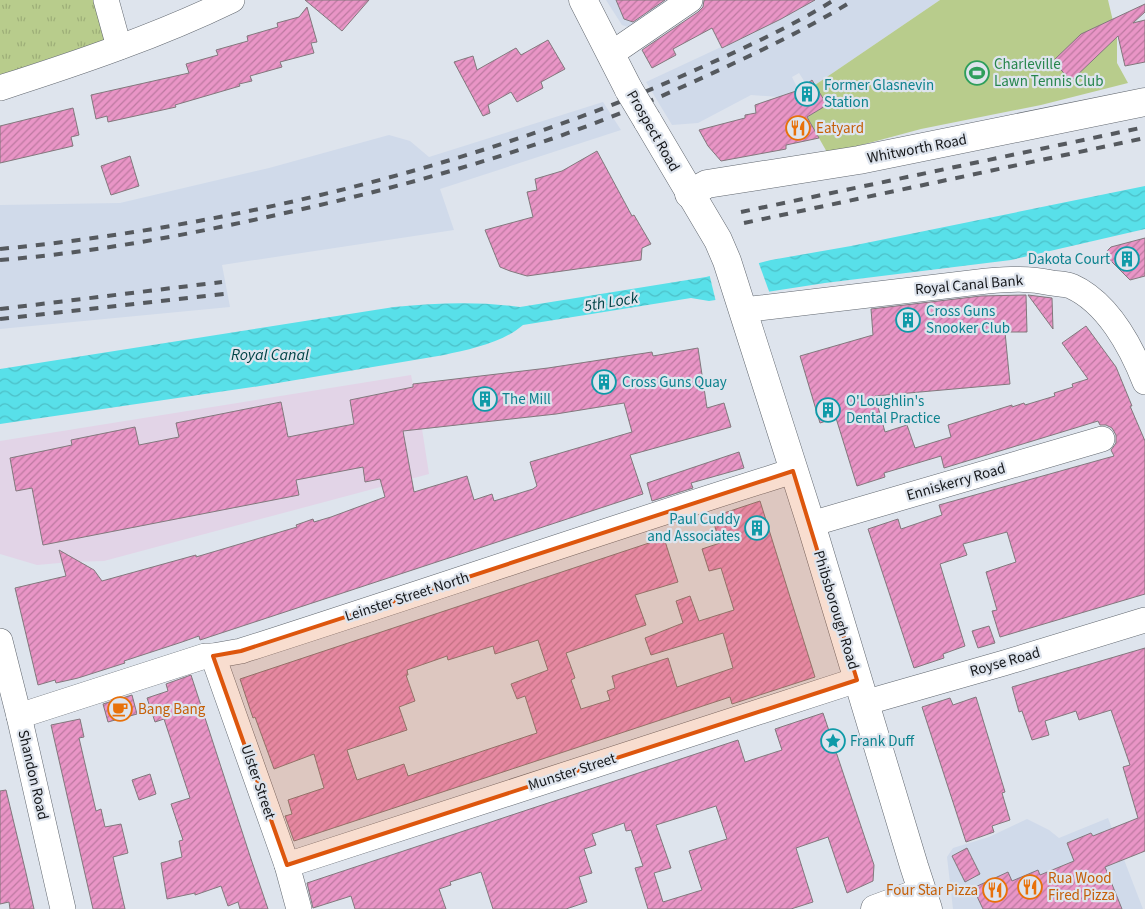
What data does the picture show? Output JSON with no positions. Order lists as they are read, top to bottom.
{
  "streets": {
    "main road": ["Prospect Road", "Whitworth Road", "Phibsborough Road"],
    "street": [
      "Royal Canal Bank",
      "Enniskerry Road",
      "Leinster Street North",
      "Royse Road",
      "Munster Street",
      "Shandon Road",
      "Ulster Street"
    ]
  },
  "crossings": [
    ["Prospect Road", "Whitworth Road"],
    ["Prospect Road", "Royal Canal Bank"],
    ["Prospect Road", "Phibsborough Road"],
    ["Royal Canal Bank", "Phibsborough Road"],
    ["Enniskerry Road", "Phibsborough Road"],
    ["Leinster Street North", "Phibsborough Road"],
    ["Leinster Street North", "Shandon Road"],
    ["Leinster Street North", "Ulster Street"],
    ["Phibsborough Road", "Royse Road"],
    ["Phibsborough Road", "Munster Street"],
    ["Royse Road", "Munster Street"],
    ["Munster Street", "Ulster Street"]
  ],
  "water": ["5th Lock", "Royal Canal"],
  "places": {
    "sports": ["Charleville Lawn Tennis Club"],
    "building": [
      "Former Glasnevin Station",
      "Dakota Court",
      "Cross Guns Snooker Club",
      "Cross Guns Quay",
      "The Mill",
      "O'Loughlin's Dental Practice",
      "Paul Cuddy and Associates"
    ],
    "restaurant": ["Eatyard", "Rua Wood Fired Pizza", "Four Star Pizza"],
    "cafe": ["Bang Bang"],
    "place": ["Frank Duff"]
  }
}
